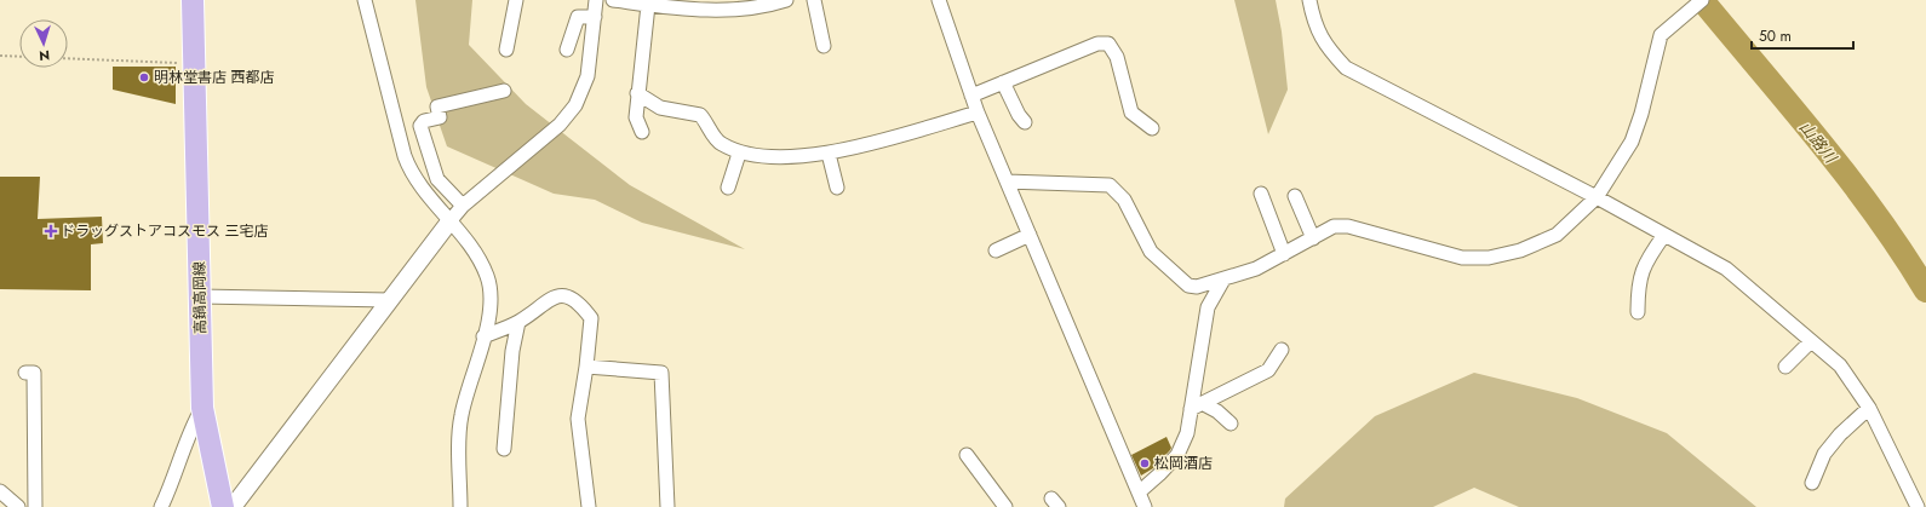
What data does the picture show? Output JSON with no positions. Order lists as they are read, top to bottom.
{
  "streets": {
    "main road": ["高鍋高岡線"]
  },
  "water": ["山路川"],
  "places": {
    "other": ["明林堂書店 西都店", "松岡酒店"],
    "health": ["ドラッグストアコスモス 三宅店"]
  },
  "scale_bar": "50 m",
  "north": "bottom"
}
